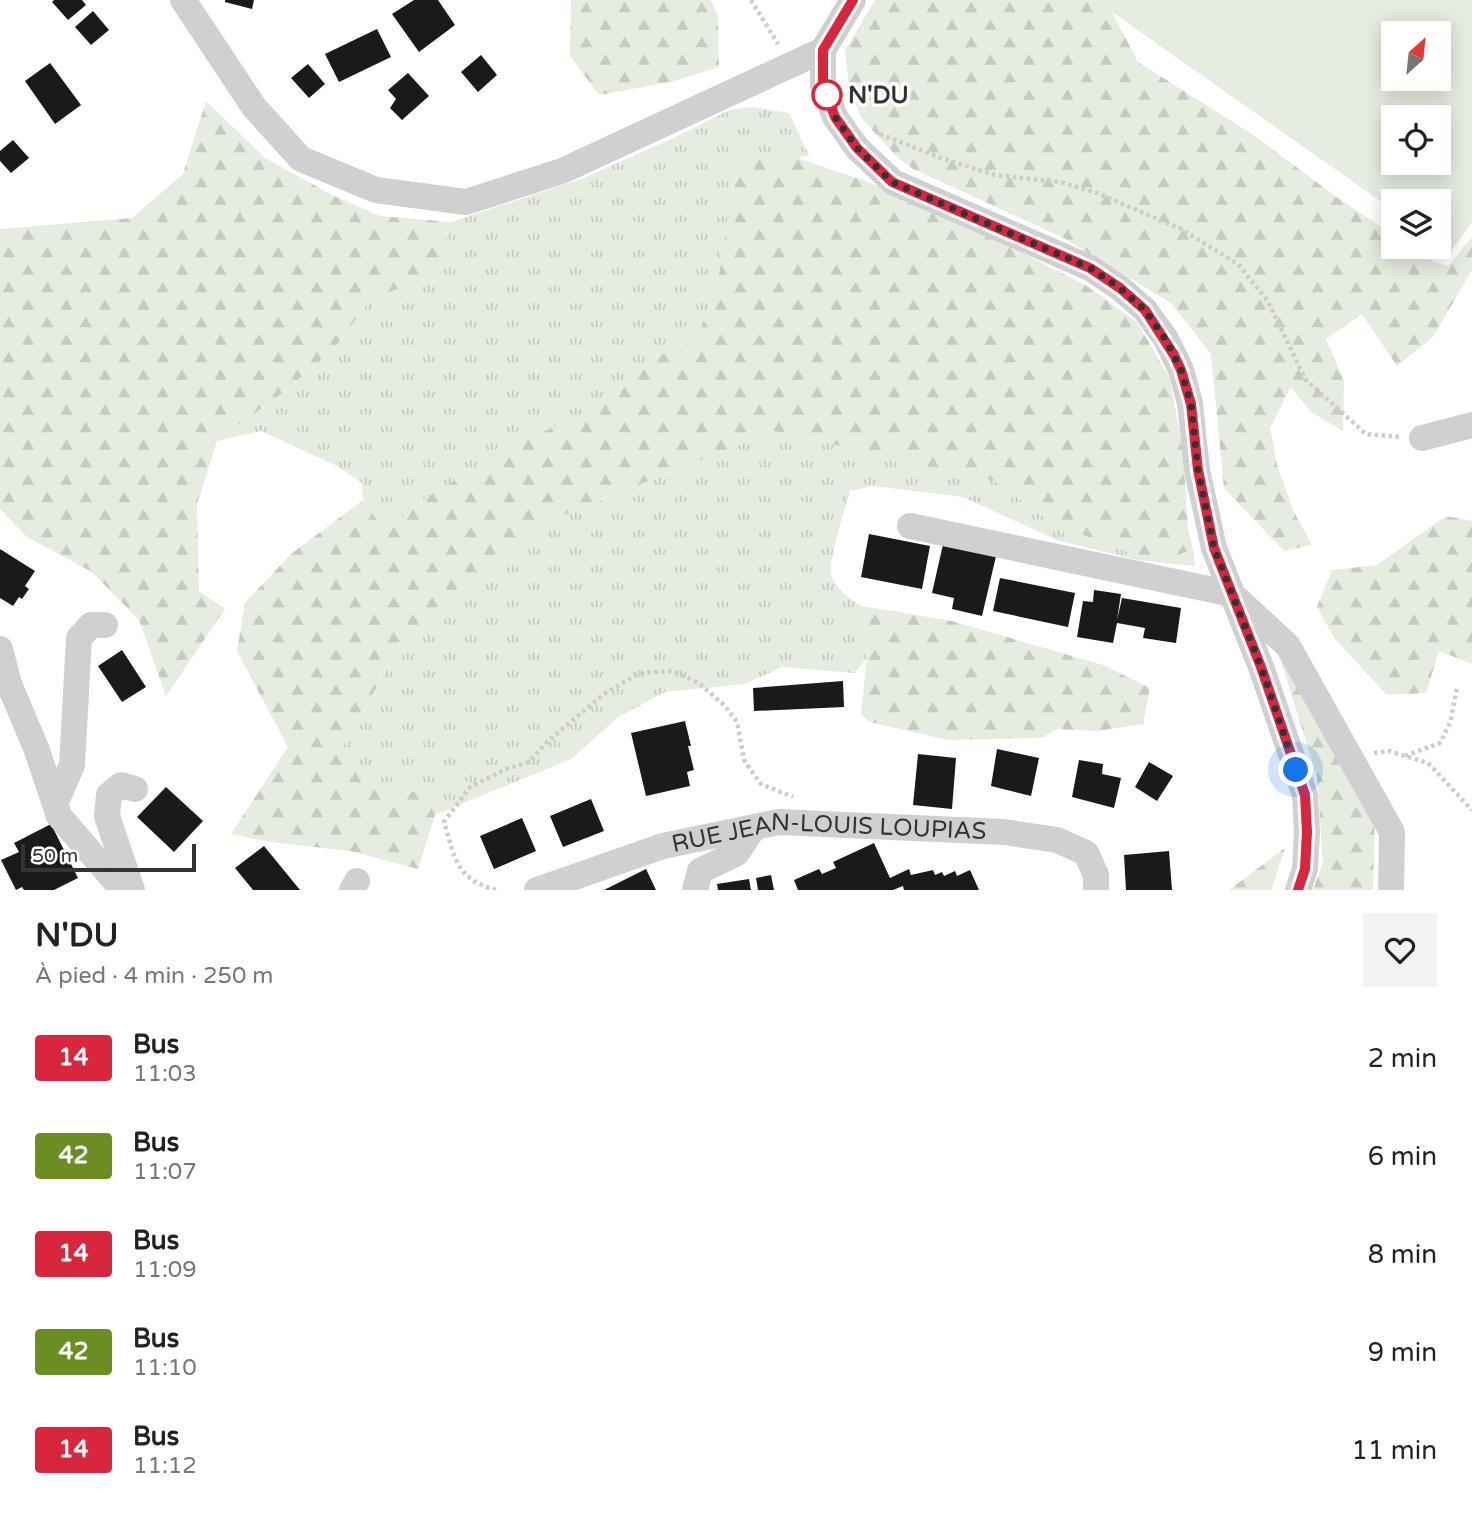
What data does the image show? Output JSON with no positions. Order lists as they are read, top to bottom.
{
  "streets": {
    "street": ["RUE JEAN-LOUIS LOUPIAS"]
  },
  "places": ["N'DU"],
  "lines": ["bus line 14"],
  "scale_bar": "50 m",
  "north": "top right",
  "page": {
    "scale": "50 m",
    "heading": ["N'DU", "À pied · 4 min · 250 m"],
    "list": [
      {
        "mark": "14",
        "name": "Bus",
        "note": "11:03",
        "value": "2 min"
      },
      {
        "mark": "42",
        "name": "Bus",
        "note": "11:07",
        "value": "6 min"
      },
      {
        "mark": "14",
        "name": "Bus",
        "note": "11:09",
        "value": "8 min"
      },
      {
        "mark": "42",
        "name": "Bus",
        "note": "11:10",
        "value": "9 min"
      },
      {
        "mark": "14",
        "name": "Bus",
        "note": "11:12",
        "value": "11 min"
      }
    ]
  }
}
